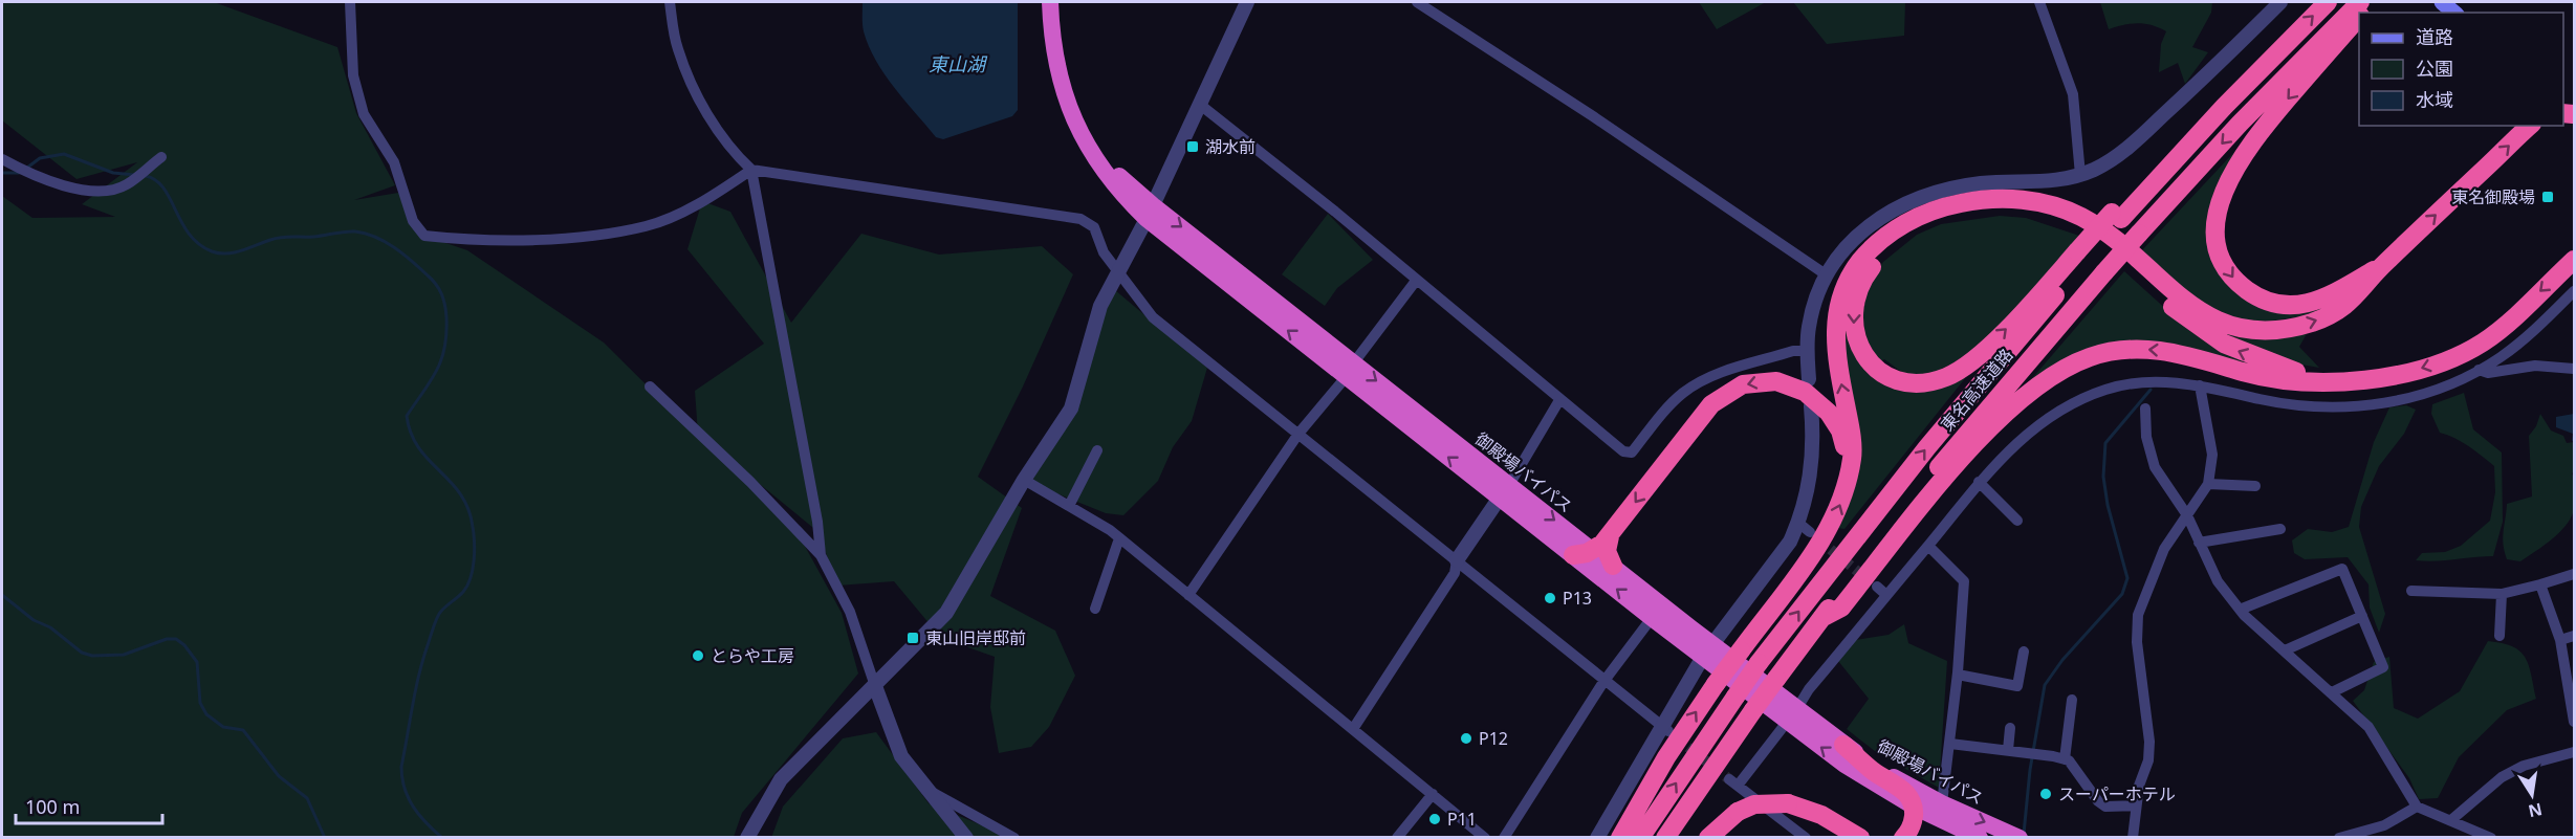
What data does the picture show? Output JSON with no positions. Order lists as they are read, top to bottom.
{
  "streets": {
    "highway": ["東名高速道路", "御殿場バイパス"]
  },
  "water": ["東山湖"],
  "places": {
    "transit": ["湖水前", "東名御殿場", "東山旧岸邸前"],
    "other": [
      "P13",
      "とらや工房",
      "P12",
      "スーパーホテル",
      "P11"
    ]
  },
  "legend": ["道路", "公園", "水域"],
  "scale_bar": "100 m",
  "north": "bottom"
}
